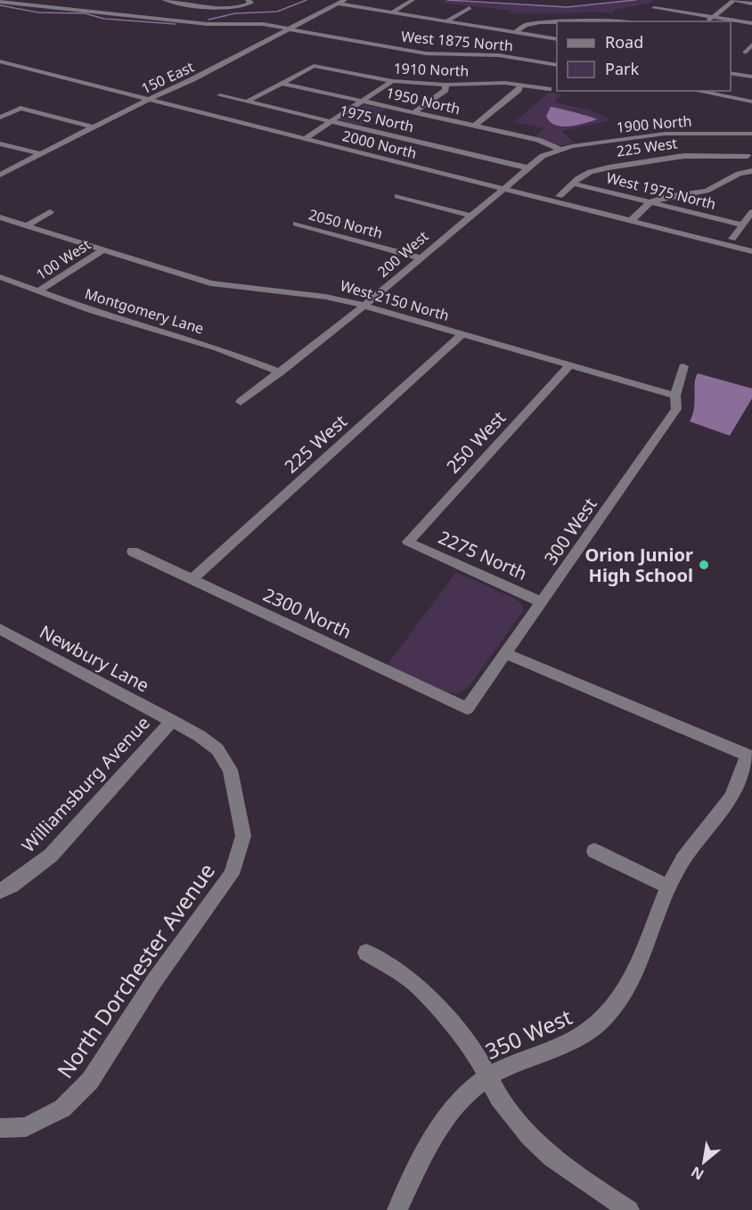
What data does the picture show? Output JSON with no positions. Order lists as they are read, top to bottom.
{
  "streets": {
    "street": [
      "West 1875 North",
      "1910 North",
      "150 East",
      "1950 North",
      "1975 North",
      "1900 North",
      "2000 North",
      "225 West",
      "West 1975 North",
      "2050 North",
      "200 West",
      "100 West",
      "West 2150 North",
      "Montgomery Lane",
      "250 West",
      "300 West",
      "2275 North",
      "2300 North",
      "Newbury Lane",
      "Williamsburg Avenue",
      "North Dorchester Avenue",
      "350 West"
    ]
  },
  "crossings": [
    ["West 1875 North", "150 East"],
    ["1910 North", "1950 North"],
    ["150 East", "2000 North"],
    ["1950 North", "1900 North"],
    ["1950 North", "200 West"],
    ["1975 North", "200 West"],
    ["1900 North", "200 West"],
    ["2000 North", "200 West"],
    ["225 West", "West 1975 North"],
    ["225 West", "West 2150 North"],
    ["225 West", "2300 North"],
    ["2050 North", "200 West"],
    ["200 West", "West 2150 North"],
    ["200 West", "Montgomery Lane"],
    ["100 West", "West 2150 North"],
    ["100 West", "Montgomery Lane"],
    ["West 2150 North", "250 West"],
    ["West 2150 North", "300 West"],
    ["250 West", "2275 North"],
    ["300 West", "2275 North"],
    ["300 West", "2300 North"],
    ["Newbury Lane", "Williamsburg Avenue"],
    ["Newbury Lane", "North Dorchester Avenue"],
    ["Williamsburg Avenue", "North Dorchester Avenue"]
  ],
  "places": ["Orion Junior High School"],
  "legend": ["Road", "Park"],
  "north": "bottom left"
}
